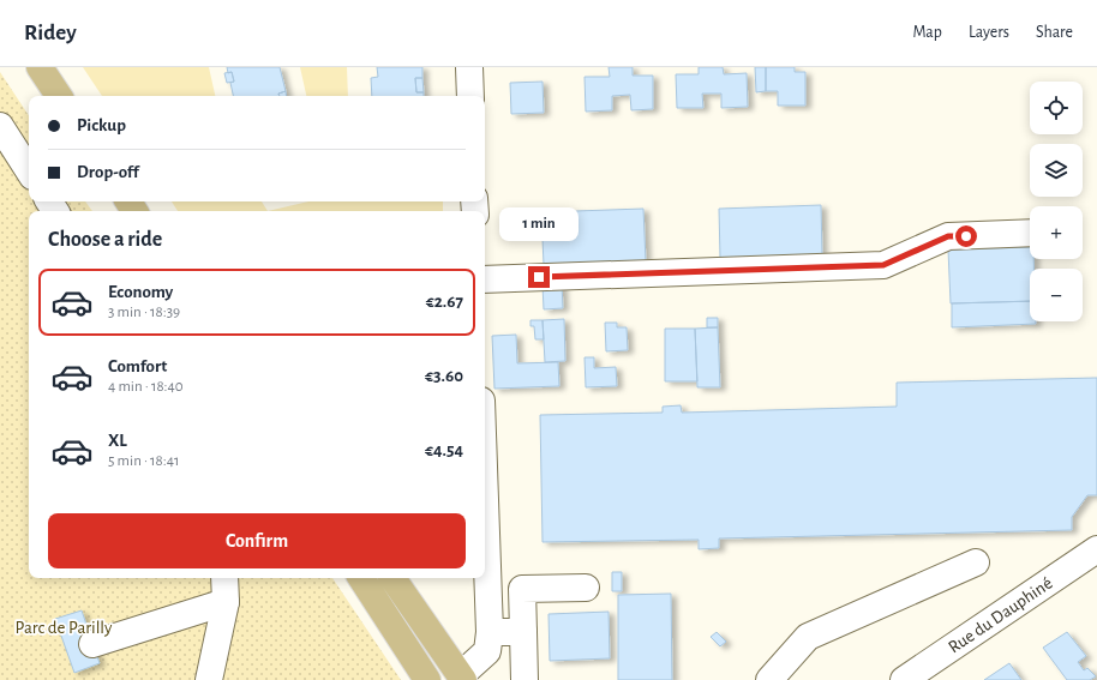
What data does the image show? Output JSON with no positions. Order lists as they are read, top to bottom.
{
  "streets": {
    "street": ["Rue du Dauphiné"]
  },
  "parks": ["Parc de Parilly"],
  "page": {
    "header": "Ridey",
    "nav": ["Map", "Layers", "Share"],
    "map_buttons": ["+", "−"],
    "banner": ["Pickup", "Drop-off"],
    "bubble": "1 min",
    "heading": "Choose a ride",
    "list": [
      {
        "name": "Economy",
        "note": "3 min · 18:39",
        "value": "€2.67"
      },
      {
        "name": "Comfort",
        "note": "4 min · 18:40",
        "value": "€3.60"
      },
      {
        "name": "XL",
        "note": "5 min · 18:41",
        "value": "€4.54"
      }
    ],
    "buttons": "Confirm"
  }
}
